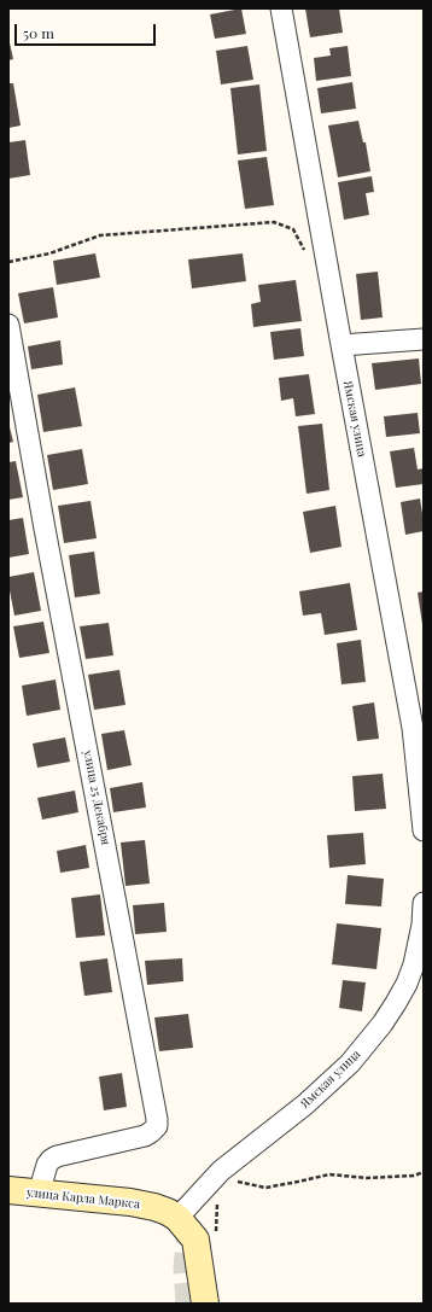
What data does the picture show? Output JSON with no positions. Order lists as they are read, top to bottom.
{
  "streets": {
    "street": ["Ямская улица", "улица 25 Декабря", "улица Карла Маркса"]
  },
  "crossings": [
    ["Ямская улица", "улица Карла Маркса"],
    ["улица 25 Декабря", "улица Карла Маркса"]
  ],
  "scale_bar": "50 m"
}
